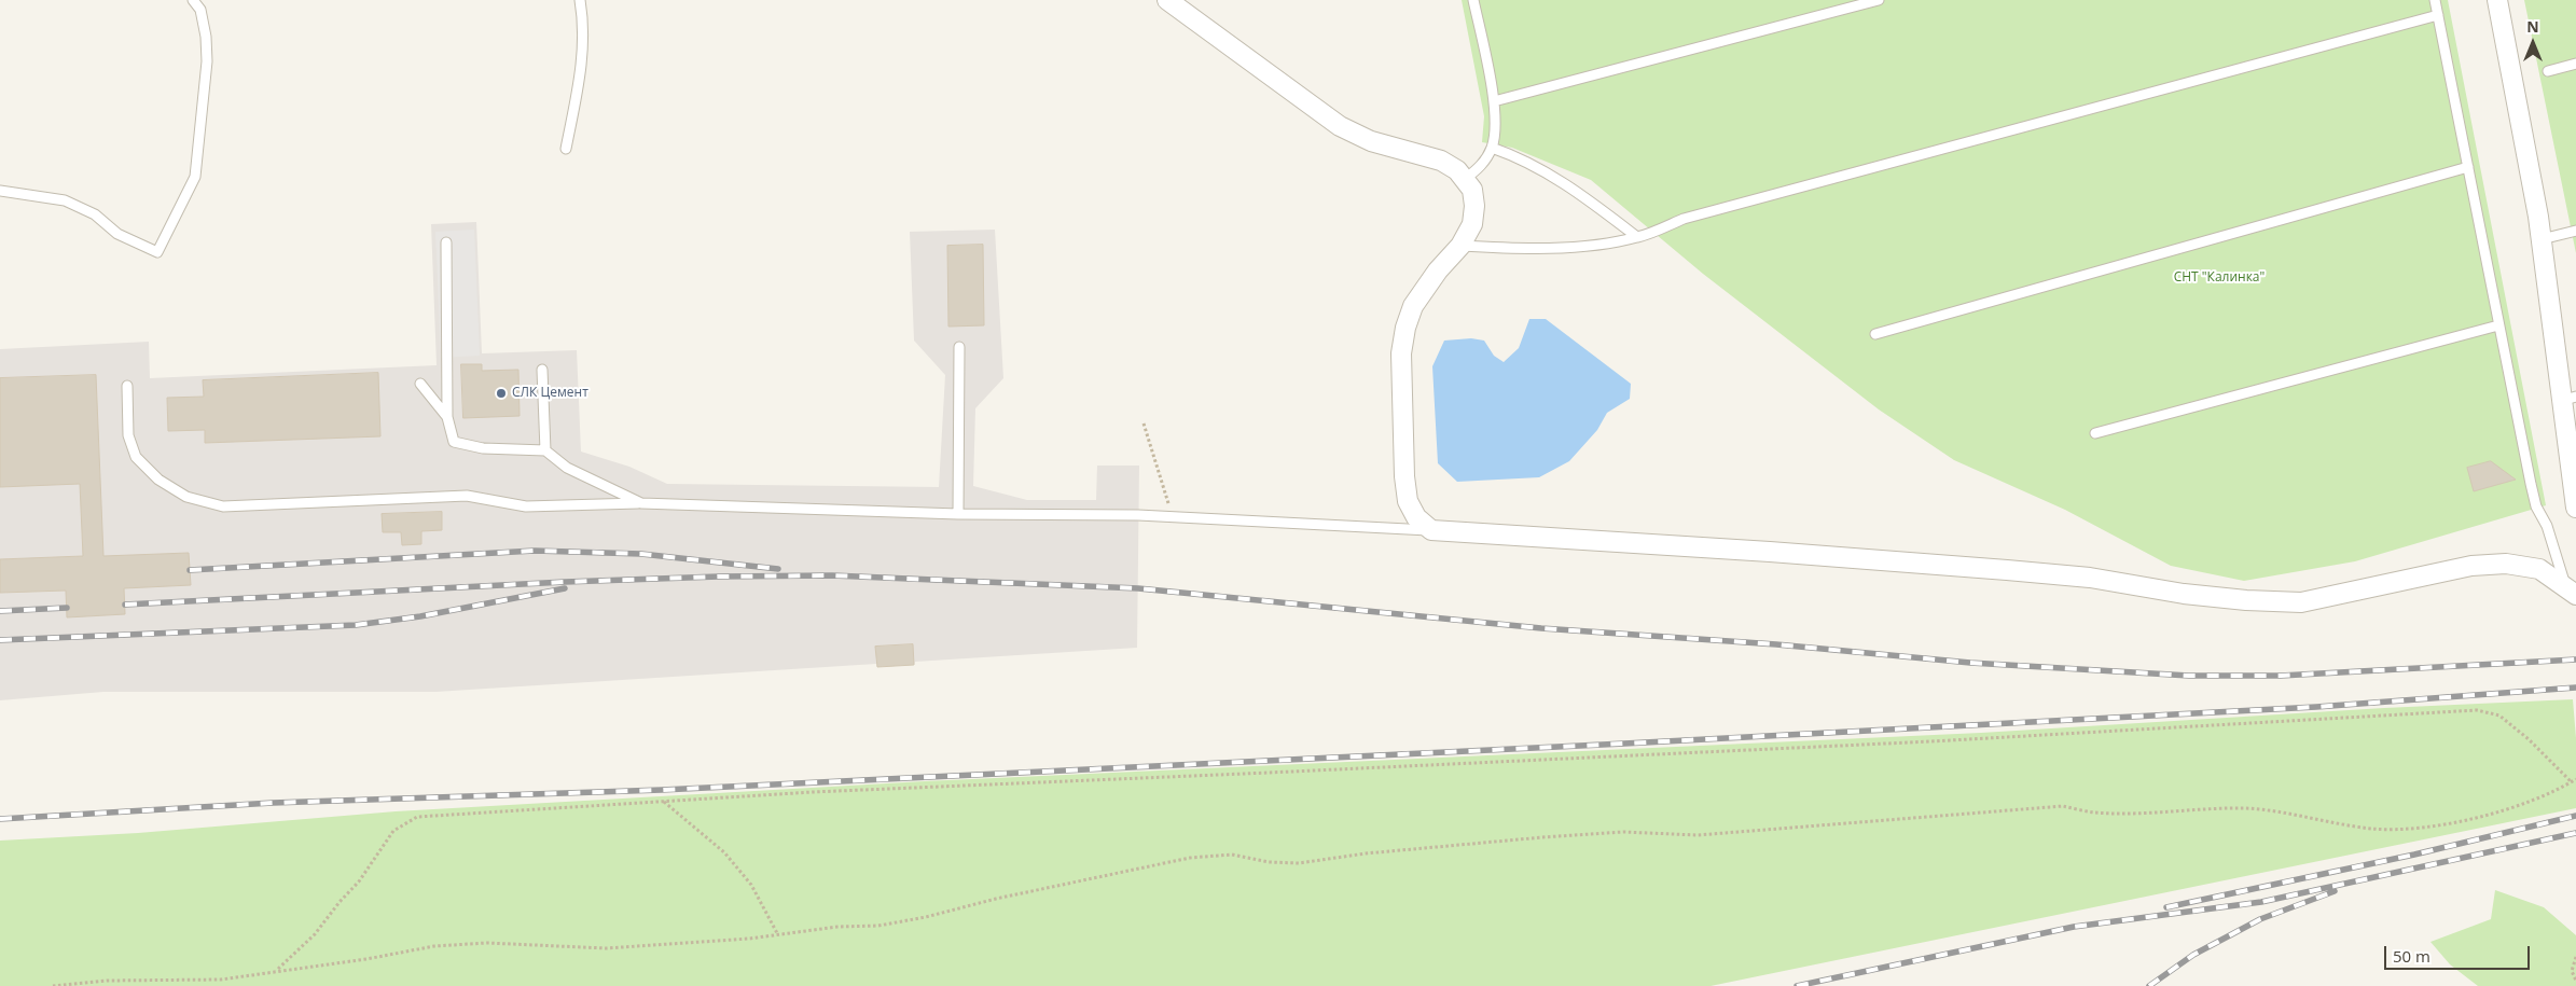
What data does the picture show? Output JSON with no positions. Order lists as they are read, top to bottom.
{
  "parks": ["СНТ \"Калинка\""],
  "places": ["СЛК Цемент"],
  "scale_bar": "50 m",
  "north": "top"
}
